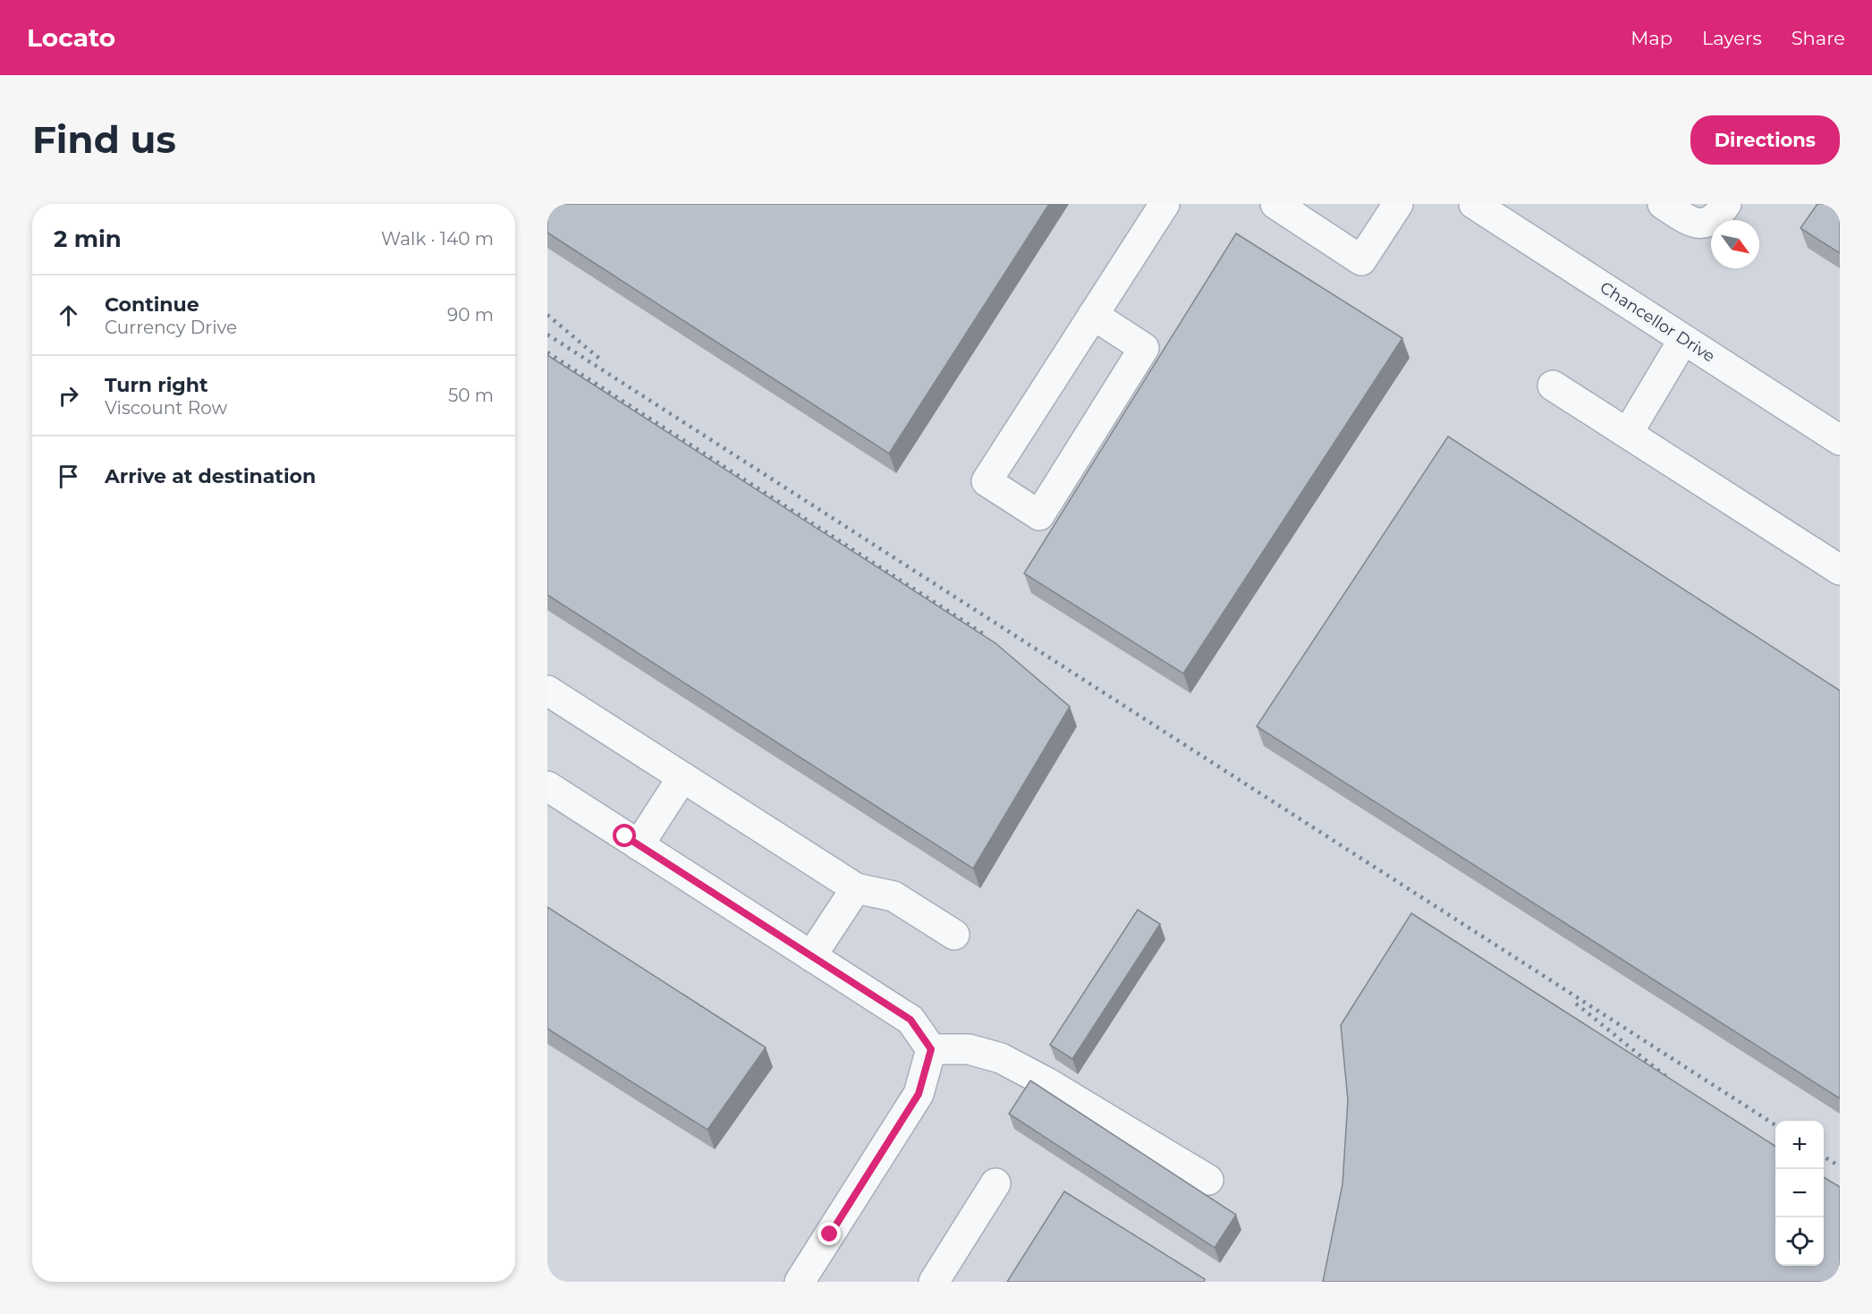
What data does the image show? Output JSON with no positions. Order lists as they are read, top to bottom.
{
  "streets": {
    "street": ["Chancellor Drive"]
  },
  "north": "bottom right",
  "page": {
    "header": "Locato",
    "nav": ["Map", "Layers", "Share"],
    "buttons": "Directions",
    "title": "Find us",
    "heading": ["2 min", "Walk · 140 m"],
    "list": [
      ["Continue", "Currency Drive", "90 m"],
      ["Turn right", "Viscount Row", "50 m"],
      "Arrive at destination"
    ],
    "map_buttons": ["+", "−"]
  }
}
